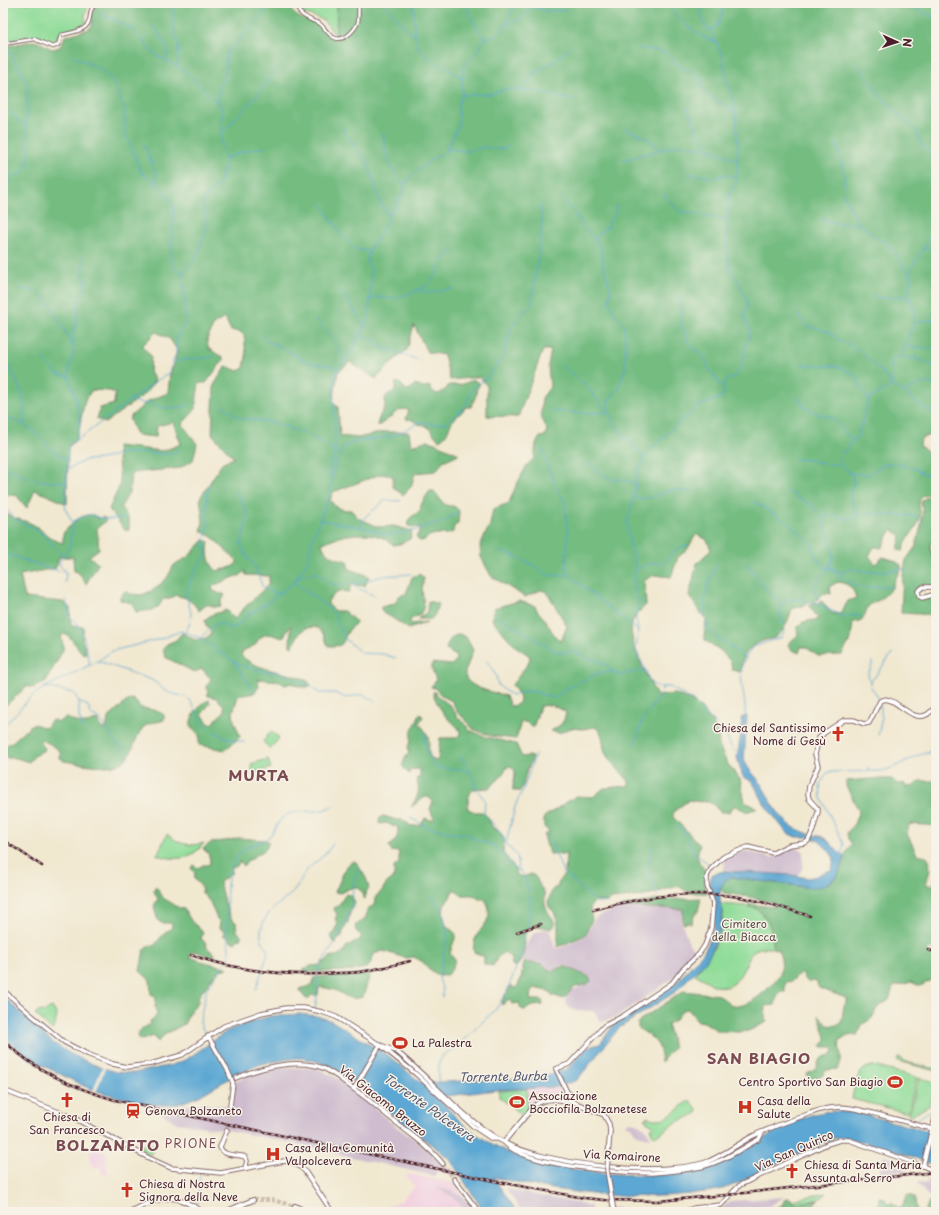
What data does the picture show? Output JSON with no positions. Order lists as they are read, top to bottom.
{
  "streets": {
    "main road": ["Via Giacomo Bruzzo", "Via San Quirico", "Via Romairone"]
  },
  "districts": [
    "MURTA",
    "SAN BIAGIO",
    "PRIONE",
    "BOLZANETO"
  ],
  "water": ["Torrente Burba", "Torrente Polcevera"],
  "parks": ["Cimitero della Biacca"],
  "places": {
    "church": [
      "Chiesa del Santissimo Nome di Gesù",
      "Chiesa di San Francesco",
      "Chiesa di Santa Maria Assunta al Serro",
      "Chiesa di Nostra Signora della Neve"
    ],
    "sports": ["La Palestra", "Centro Sportivo San Biagio", "Associazione Bocciofila Bolzanetese"],
    "hospital": ["Casa della Salute", "Casa della Comunità Valpolcevera"],
    "station": ["Genova Bolzaneto"]
  },
  "north": "right"
}
